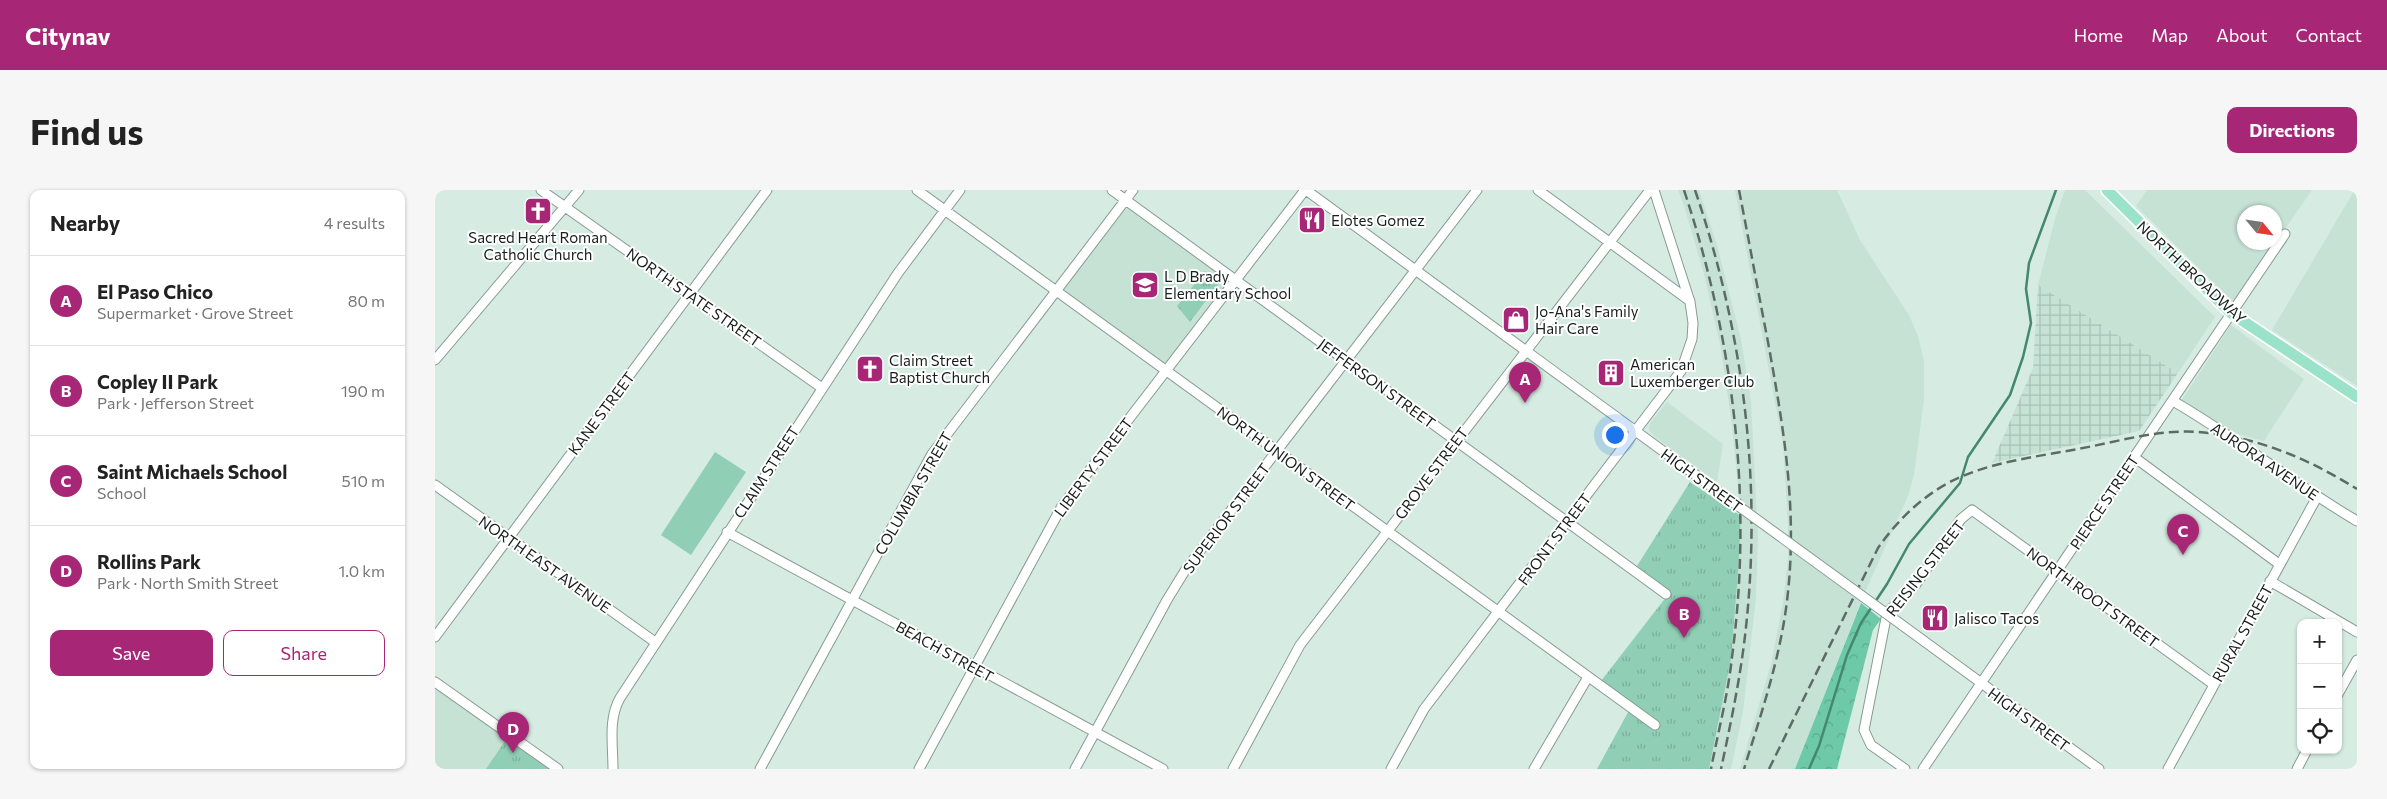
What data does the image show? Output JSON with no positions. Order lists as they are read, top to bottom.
{
  "streets": {
    "main road": ["NORTH BROADWAY"],
    "street": [
      "NORTH STATE STREET",
      "JEFFERSON STREET",
      "KANE STREET",
      "NORTH UNION STREET",
      "AURORA AVENUE",
      "LIBERTY STREET",
      "CLAIM STREET",
      "GROVE STREET",
      "HIGH STREET",
      "COLUMBIA STREET",
      "PIERCE STREET",
      "SUPERIOR STREET",
      "FRONT STREET",
      "NORTH EAST AVENUE",
      "REISING STREET",
      "NORTH ROOT STREET",
      "RURAL STREET",
      "BEACH STREET"
    ]
  },
  "crossings": [
    ["NORTH BROADWAY", "PIERCE STREET"],
    ["NORTH STATE STREET", "KANE STREET"],
    ["NORTH STATE STREET", "CLAIM STREET"],
    ["JEFFERSON STREET", "LIBERTY STREET"],
    ["JEFFERSON STREET", "GROVE STREET"],
    ["JEFFERSON STREET", "COLUMBIA STREET"],
    ["JEFFERSON STREET", "SUPERIOR STREET"],
    ["JEFFERSON STREET", "FRONT STREET"],
    ["KANE STREET", "NORTH EAST AVENUE"],
    ["NORTH UNION STREET", "LIBERTY STREET"],
    ["NORTH UNION STREET", "CLAIM STREET"],
    ["NORTH UNION STREET", "GROVE STREET"],
    ["NORTH UNION STREET", "COLUMBIA STREET"],
    ["NORTH UNION STREET", "SUPERIOR STREET"],
    ["NORTH UNION STREET", "FRONT STREET"],
    ["AURORA AVENUE", "PIERCE STREET"],
    ["AURORA AVENUE", "RURAL STREET"],
    ["LIBERTY STREET", "HIGH STREET"],
    ["LIBERTY STREET", "BEACH STREET"],
    ["CLAIM STREET", "NORTH EAST AVENUE"],
    ["CLAIM STREET", "BEACH STREET"],
    ["GROVE STREET", "HIGH STREET"],
    ["HIGH STREET", "PIERCE STREET"],
    ["HIGH STREET", "SUPERIOR STREET"],
    ["HIGH STREET", "FRONT STREET"],
    ["COLUMBIA STREET", "BEACH STREET"],
    ["PIERCE STREET", "NORTH ROOT STREET"],
    ["SUPERIOR STREET", "BEACH STREET"],
    ["REISING STREET", "NORTH ROOT STREET"],
    ["NORTH ROOT STREET", "RURAL STREET"]
  ],
  "places": {
    "church": ["Sacred Heart Roman Catholic Church", "Claim Street Baptist Church"],
    "restaurant": ["Elotes Gomez", "Jalisco Tacos"],
    "school or university": ["L D Brady Elementary School"],
    "shop": ["Jo-Ana's Family Hair Care"],
    "building": ["American Luxemberger Club"]
  },
  "north": "bottom right",
  "page": {
    "header": "Citynav",
    "nav": [
      "Home",
      "Map",
      "About",
      "Contact"
    ],
    "buttons": [
      "Directions",
      ["Save", "Share"]
    ],
    "title": "Find us",
    "heading": ["Nearby", "4 results"],
    "list": [
      {
        "mark": "A",
        "name": "El Paso Chico",
        "note": "Supermarket · Grove Street",
        "value": "80 m"
      },
      {
        "mark": "B",
        "name": "Copley II Park",
        "note": "Park · Jefferson Street",
        "value": "190 m"
      },
      {
        "mark": "C",
        "name": "Saint Michaels School",
        "note": "School",
        "value": "510 m"
      },
      {
        "mark": "D",
        "name": "Rollins Park",
        "note": "Park · North Smith Street",
        "value": "1.0 km"
      }
    ],
    "pins": [
      "A",
      "C",
      "B",
      "D"
    ],
    "map_buttons": ["+", "−"]
  }
}
